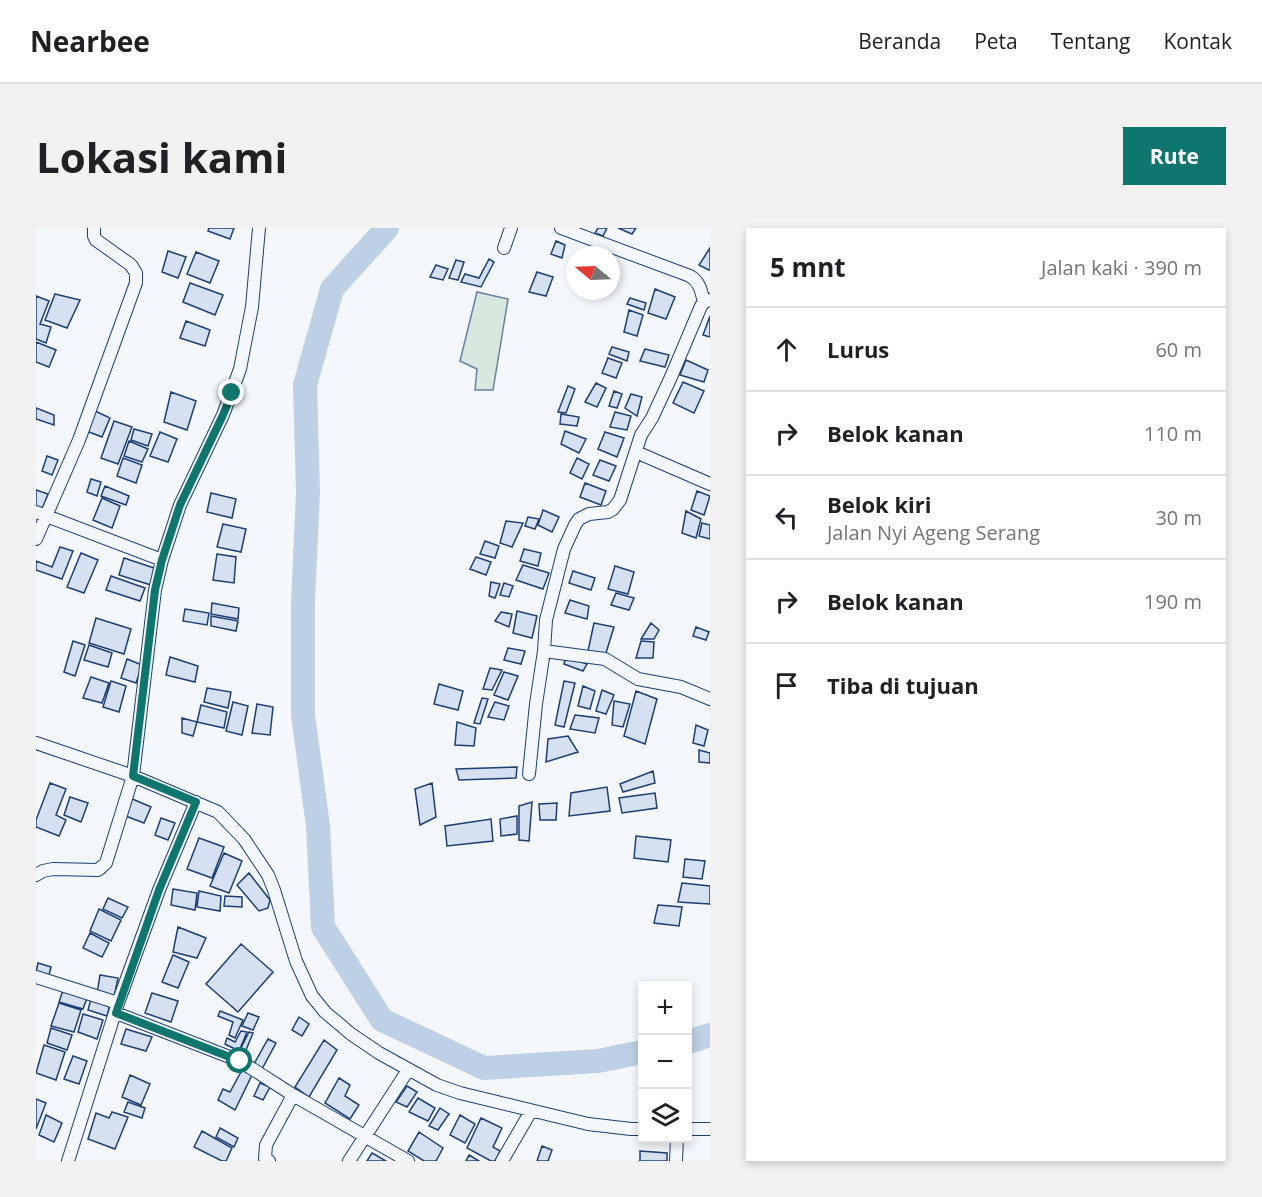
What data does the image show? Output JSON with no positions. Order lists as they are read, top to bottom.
{
  "north": "left",
  "page": {
    "header": "Nearbee",
    "nav": [
      "Beranda",
      "Peta",
      "Tentang",
      "Kontak"
    ],
    "buttons": "Rute",
    "title": "Lokasi kami",
    "heading": ["5 mnt", "Jalan kaki · 390 m"],
    "list": [
      ["Lurus", "60 m"],
      ["Belok kanan", "110 m"],
      ["Belok kiri", "Jalan Nyi Ageng Serang", "30 m"],
      ["Belok kanan", "190 m"],
      "Tiba di tujuan"
    ],
    "map_buttons": ["+", "−"]
  }
}
